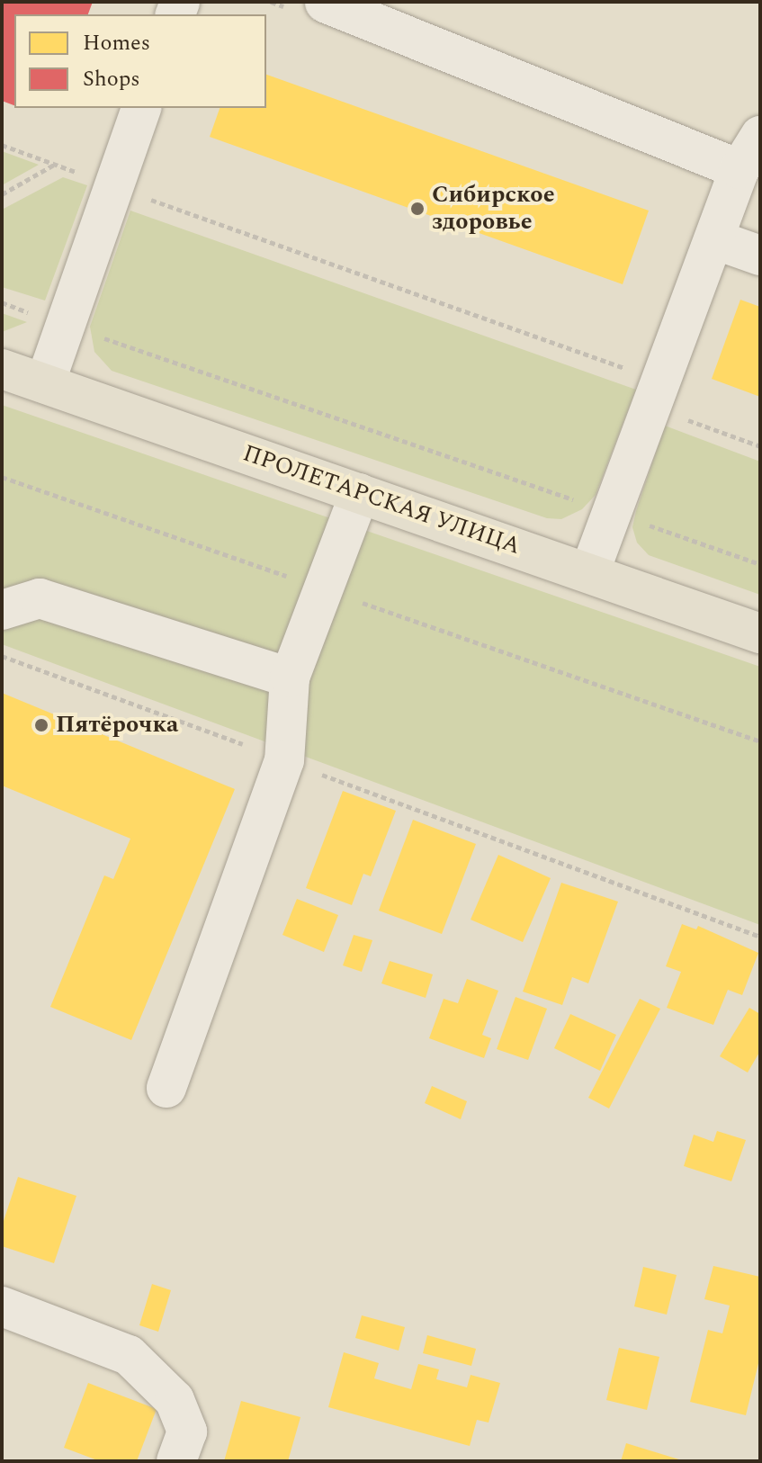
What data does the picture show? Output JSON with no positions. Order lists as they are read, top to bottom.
{
  "streets": {
    "main road": ["ПРОЛЕТАРСКАЯ УЛИЦА"]
  },
  "places": ["Сибирское здоровье", "Пятёрочка"],
  "legend": ["Homes", "Shops"]
}
